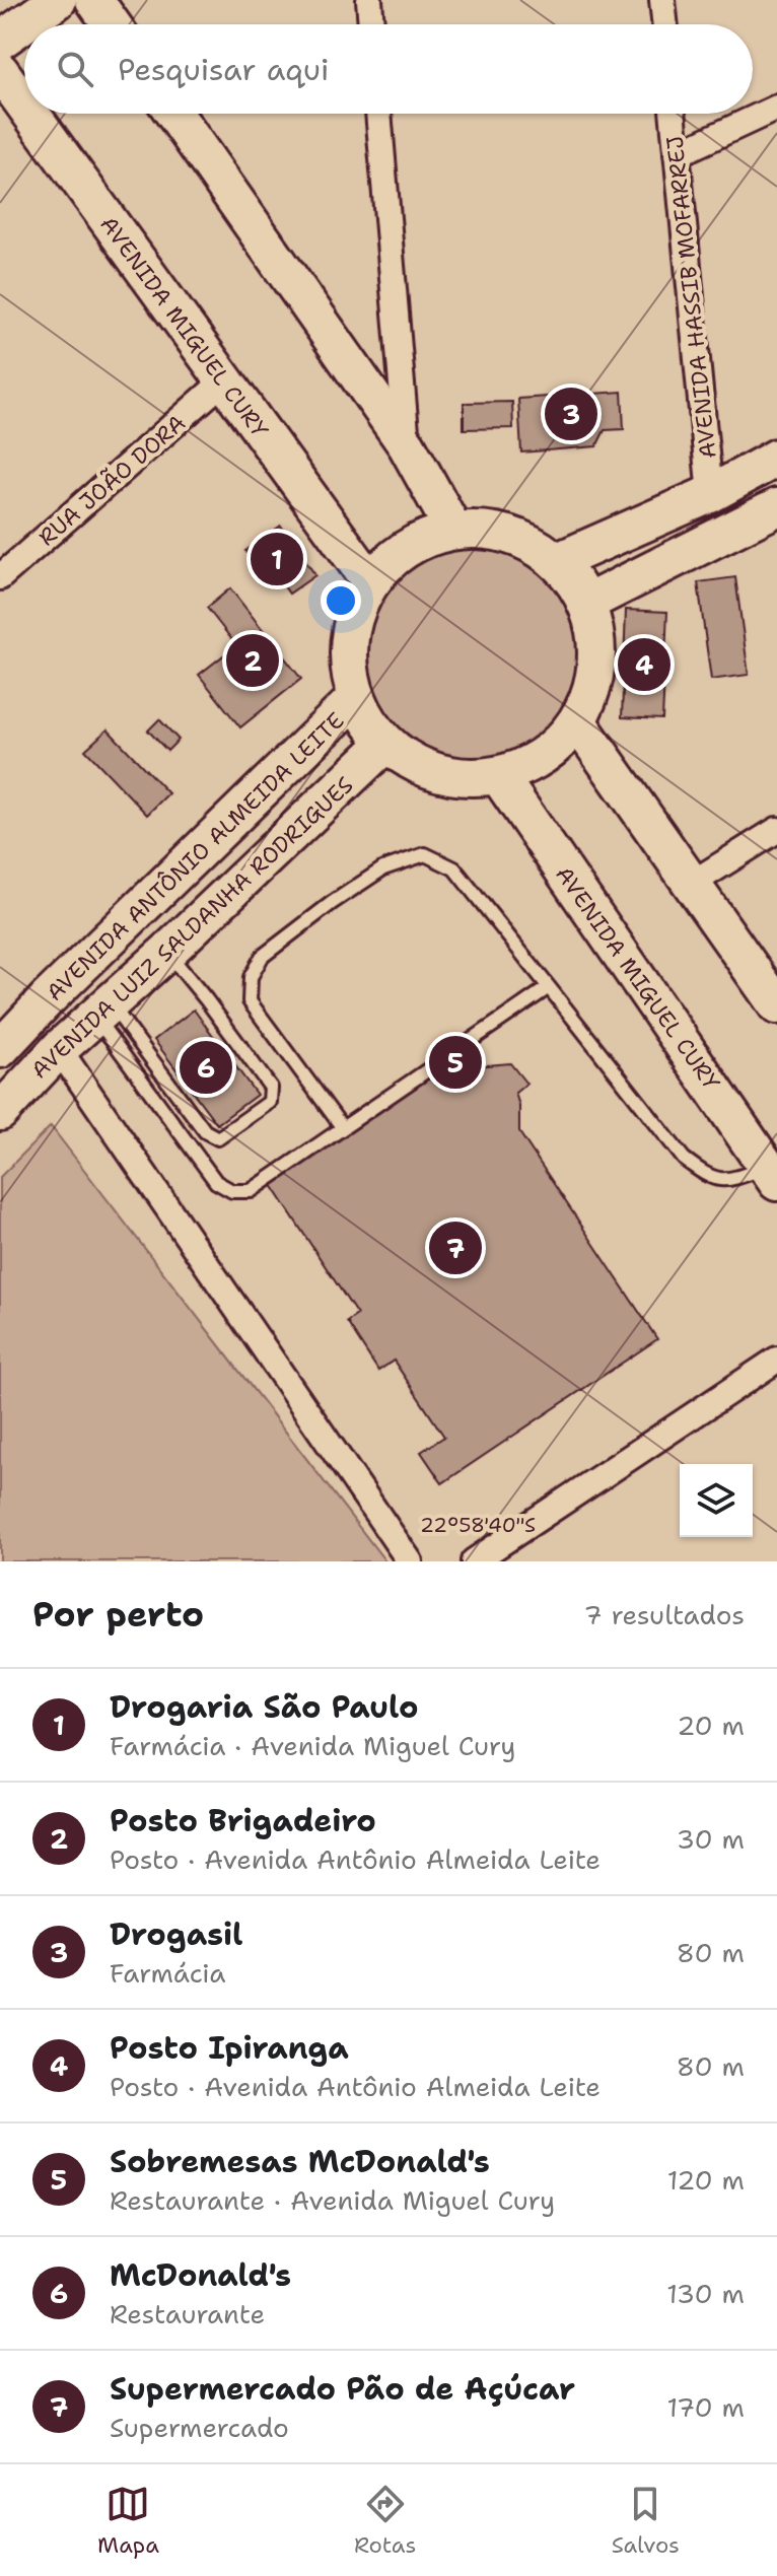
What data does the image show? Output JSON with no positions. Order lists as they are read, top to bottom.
{
  "streets": {
    "main road": ["AVENIDA MIGUEL CURY", "AVENIDA ANTÔNIO ALMEIDA LEITE", "AVENIDA LUIZ SALDANHA RODRIGUES"],
    "street": ["AVENIDA HASSIB MOFARREJ", "RUA JOÃO DORA"]
  },
  "crossings": [
    ["AVENIDA MIGUEL CURY", "RUA JOÃO DORA"],
    ["AVENIDA MIGUEL CURY", "AVENIDA ANTÔNIO ALMEIDA LEITE"],
    ["AVENIDA MIGUEL CURY", "AVENIDA LUIZ SALDANHA RODRIGUES"],
    ["AVENIDA ANTÔNIO ALMEIDA LEITE", "AVENIDA LUIZ SALDANHA RODRIGUES"]
  ],
  "page": {
    "search": "Pesquisar aqui",
    "pins": [
      "3",
      "1",
      "2",
      "4",
      "5",
      "6",
      "7"
    ],
    "heading": ["Por perto", "7 resultados"],
    "list": [
      {
        "mark": "1",
        "name": "Drogaria São Paulo",
        "note": "Farmácia · Avenida Miguel Cury",
        "value": "20 m"
      },
      {
        "mark": "2",
        "name": "Posto Brigadeiro",
        "note": "Posto · Avenida Antônio Almeida Leite",
        "value": "30 m"
      },
      {
        "mark": "3",
        "name": "Drogasil",
        "note": "Farmácia",
        "value": "80 m"
      },
      {
        "mark": "4",
        "name": "Posto Ipiranga",
        "note": "Posto · Avenida Antônio Almeida Leite",
        "value": "80 m"
      },
      {
        "mark": "5",
        "name": "Sobremesas McDonald's",
        "note": "Restaurante · Avenida Miguel Cury",
        "value": "120 m"
      },
      {
        "mark": "6",
        "name": "McDonald's",
        "note": "Restaurante",
        "value": "130 m"
      },
      {
        "mark": "7",
        "name": "Supermercado Pão de Açúcar",
        "note": "Supermercado",
        "value": "170 m"
      }
    ],
    "nav": ["Mapa", "Rotas", "Salvos"]
  },
  "coordinates": ["22°58'40\"S"]
}
